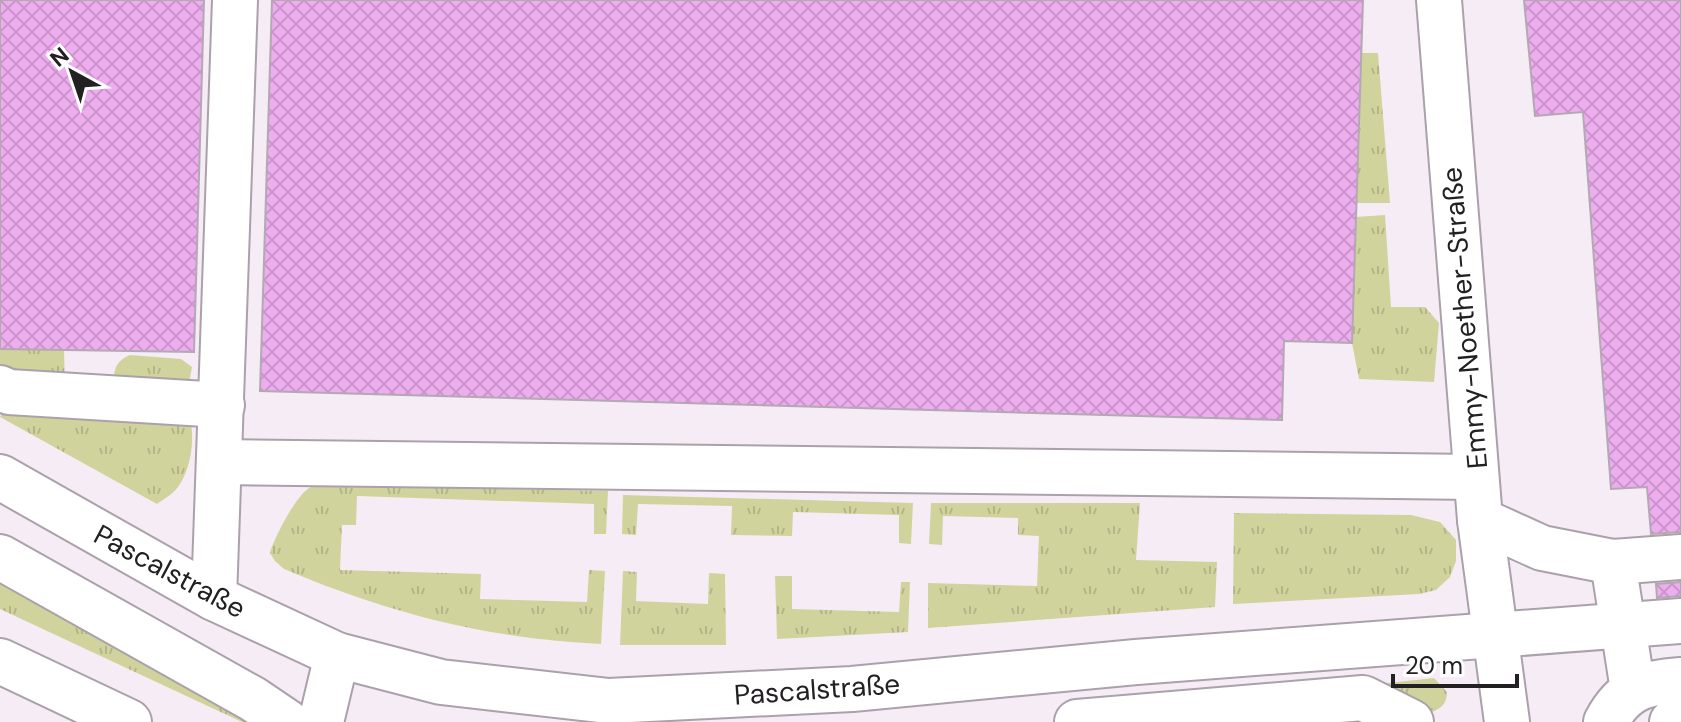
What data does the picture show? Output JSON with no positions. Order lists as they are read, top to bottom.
{
  "streets": {
    "street": ["Emmy-Noether-Straße", "Pascalstraße"]
  },
  "crossings": [
    ["Emmy-Noether-Straße", "Pascalstraße"]
  ],
  "scale_bar": "20 m",
  "north": "top left"
}
